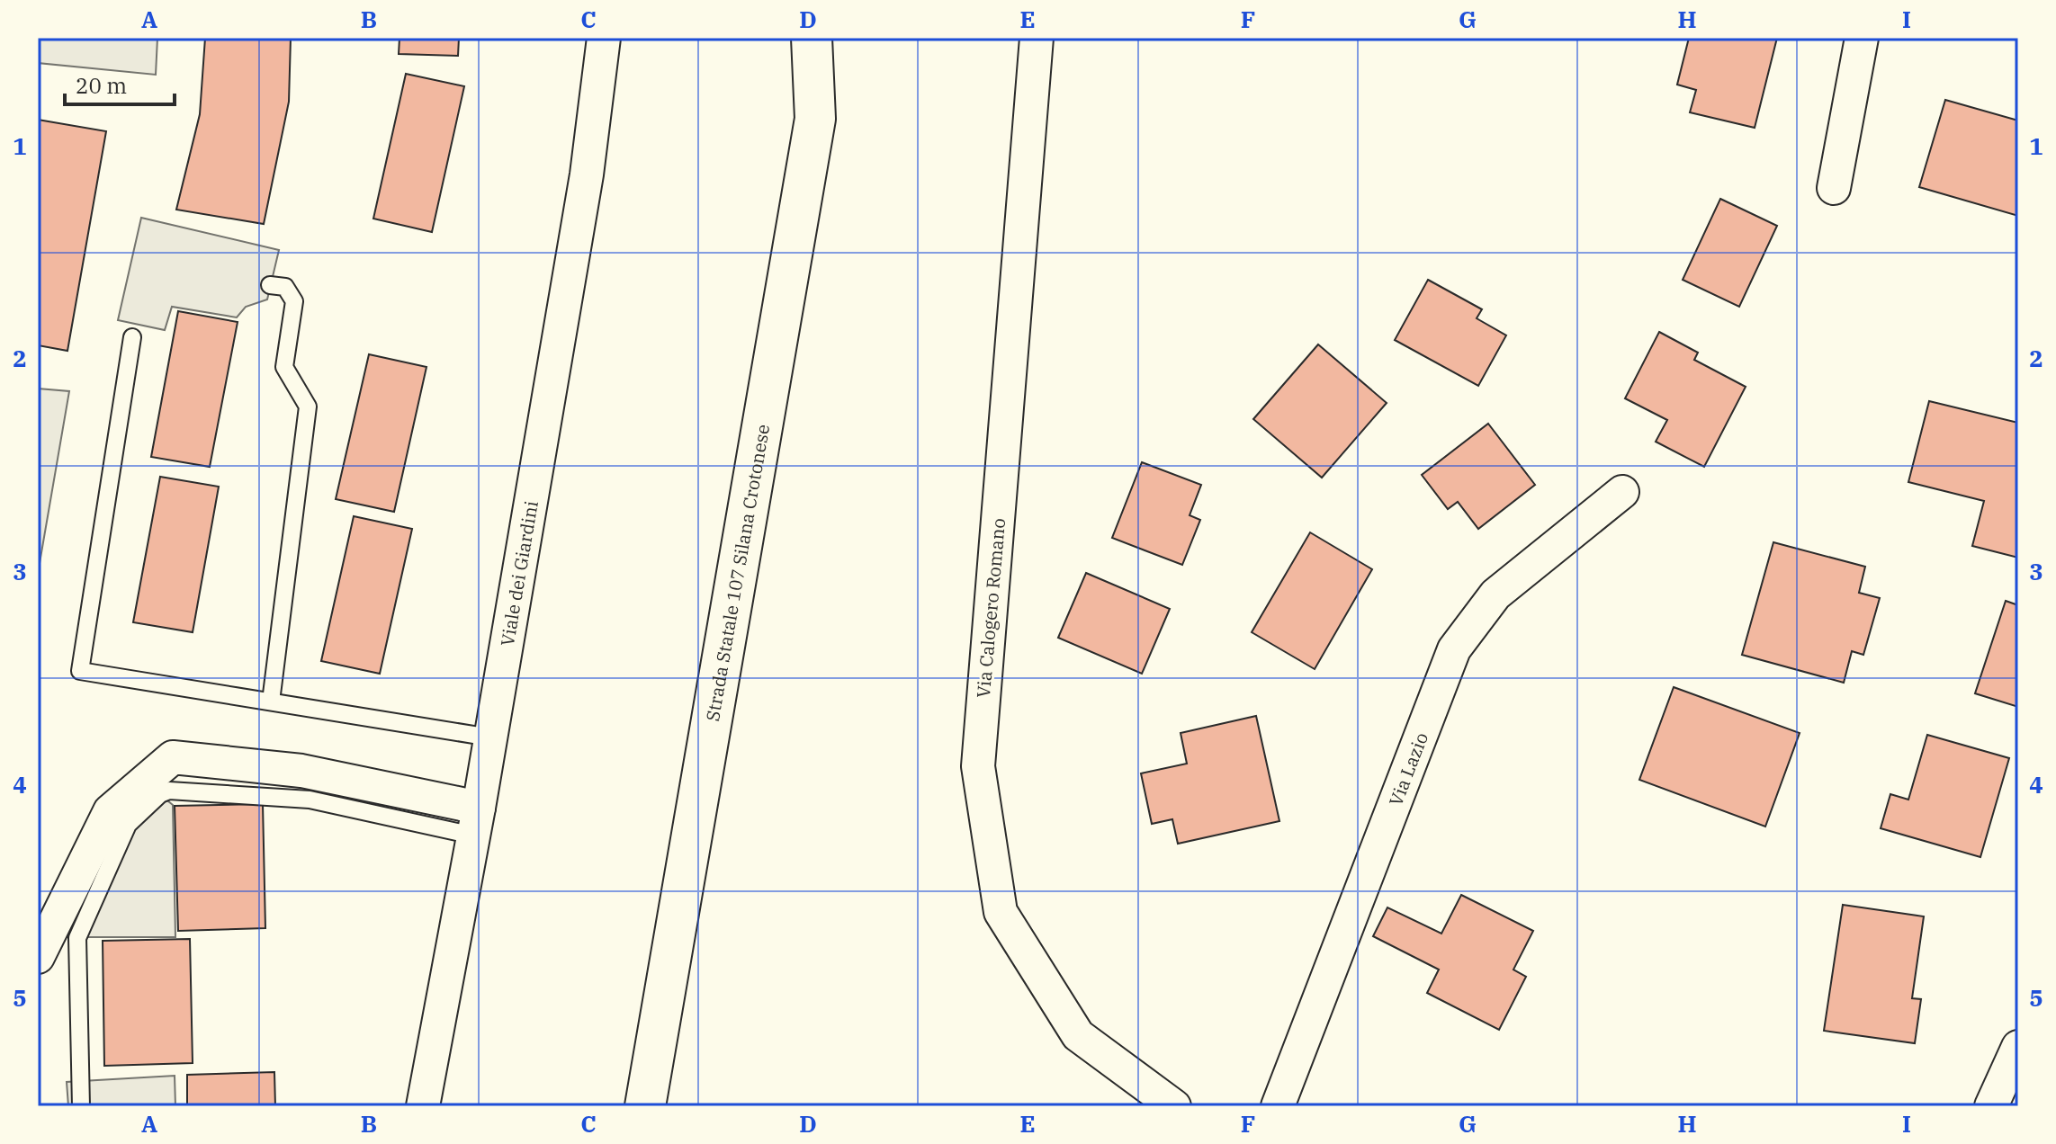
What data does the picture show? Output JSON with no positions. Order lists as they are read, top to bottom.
{
  "streets": {
    "highway": ["Strada Statale 107 Silana Crotonese"],
    "street": ["Viale dei Giardini", "Via Calogero Romano", "Via Lazio"]
  },
  "scale_bar": "20 m",
  "grid": {
    "columns": [
      "A",
      "B",
      "C",
      "D",
      "E",
      "F",
      "G",
      "H",
      "I"
    ],
    "rows": [
      "1",
      "2",
      "3",
      "4",
      "5"
    ]
  }
}
